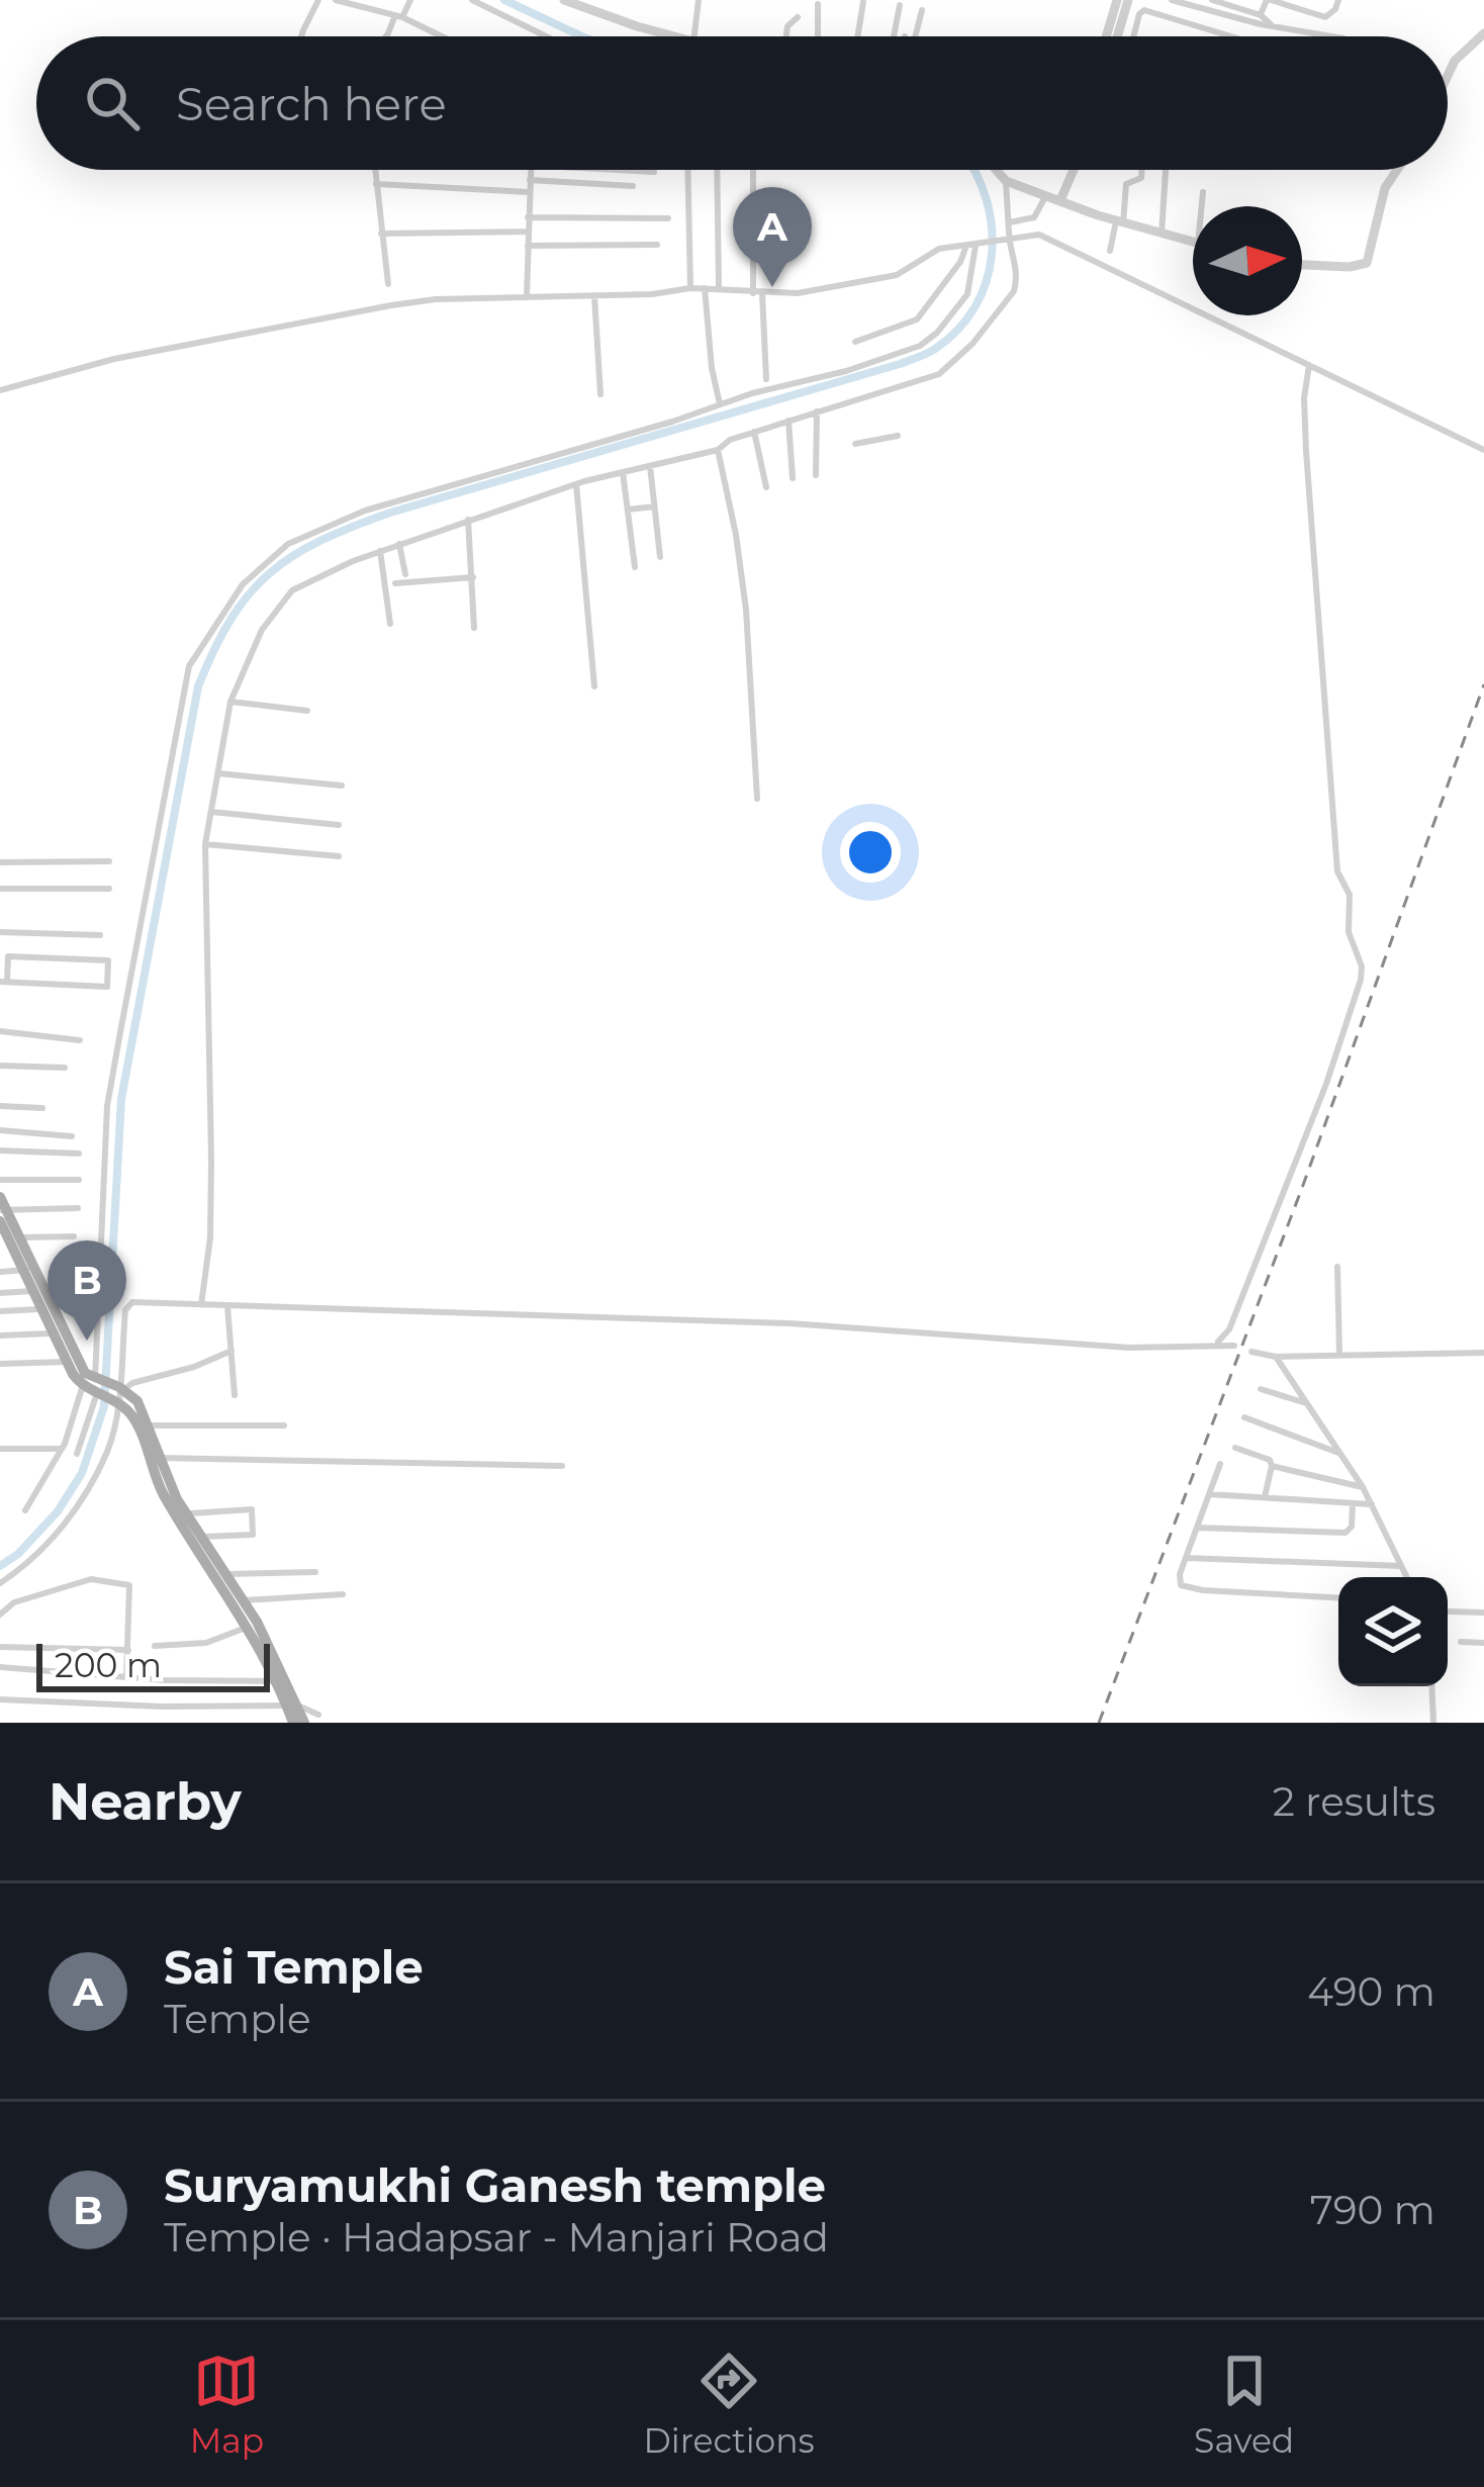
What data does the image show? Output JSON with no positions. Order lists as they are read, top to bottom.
{
  "scale_bar": "200 m",
  "north": "right",
  "page": {
    "search": "Search here",
    "pins": ["A", "B"],
    "scale": "200 m",
    "heading": ["Nearby", "2 results"],
    "list": [
      {
        "mark": "A",
        "name": "Sai Temple",
        "note": "Temple",
        "value": "490 m"
      },
      {
        "mark": "B",
        "name": "Suryamukhi Ganesh temple",
        "note": "Temple · Hadapsar - Manjari Road",
        "value": "790 m"
      }
    ],
    "nav": ["Map", "Directions", "Saved"]
  }
}
